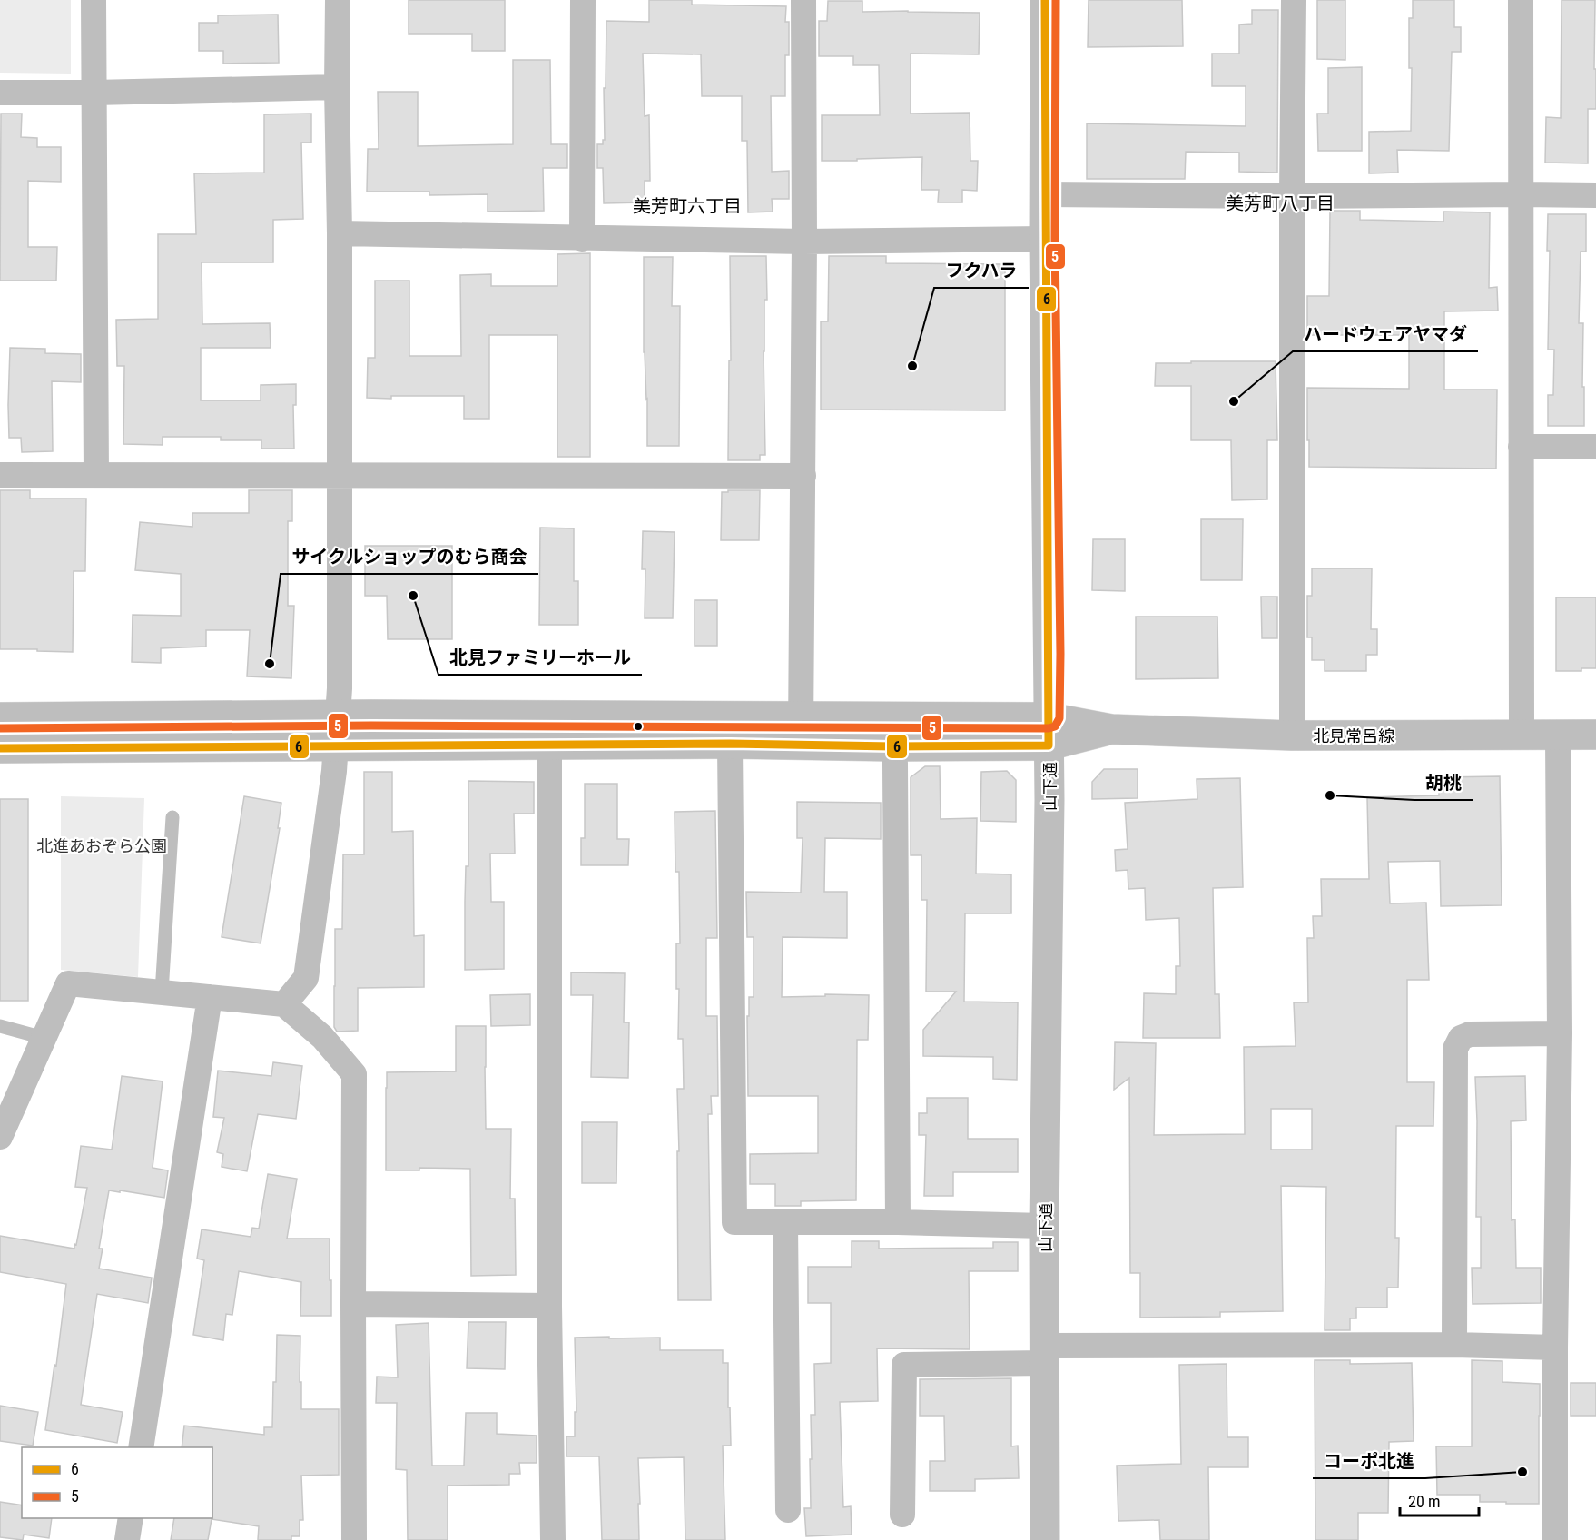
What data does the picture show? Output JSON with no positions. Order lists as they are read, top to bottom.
{
  "streets": {
    "main road": ["北見常呂線", "山下通"]
  },
  "crossings": [
    ["北見常呂線", "山下通"]
  ],
  "districts": ["美芳町八丁目", "美芳町六丁目"],
  "parks": ["北進あおぞら公園"],
  "places": [
    "フクハラ",
    "ハードウェアヤマダ",
    "北見ファミリーホール",
    "サイクルショップのむら商会",
    "胡桃",
    "コーポ北進"
  ],
  "lines": ["transit line 6", "transit line 5"],
  "legend": ["6", "5"],
  "scale_bar": "20 m"
}
